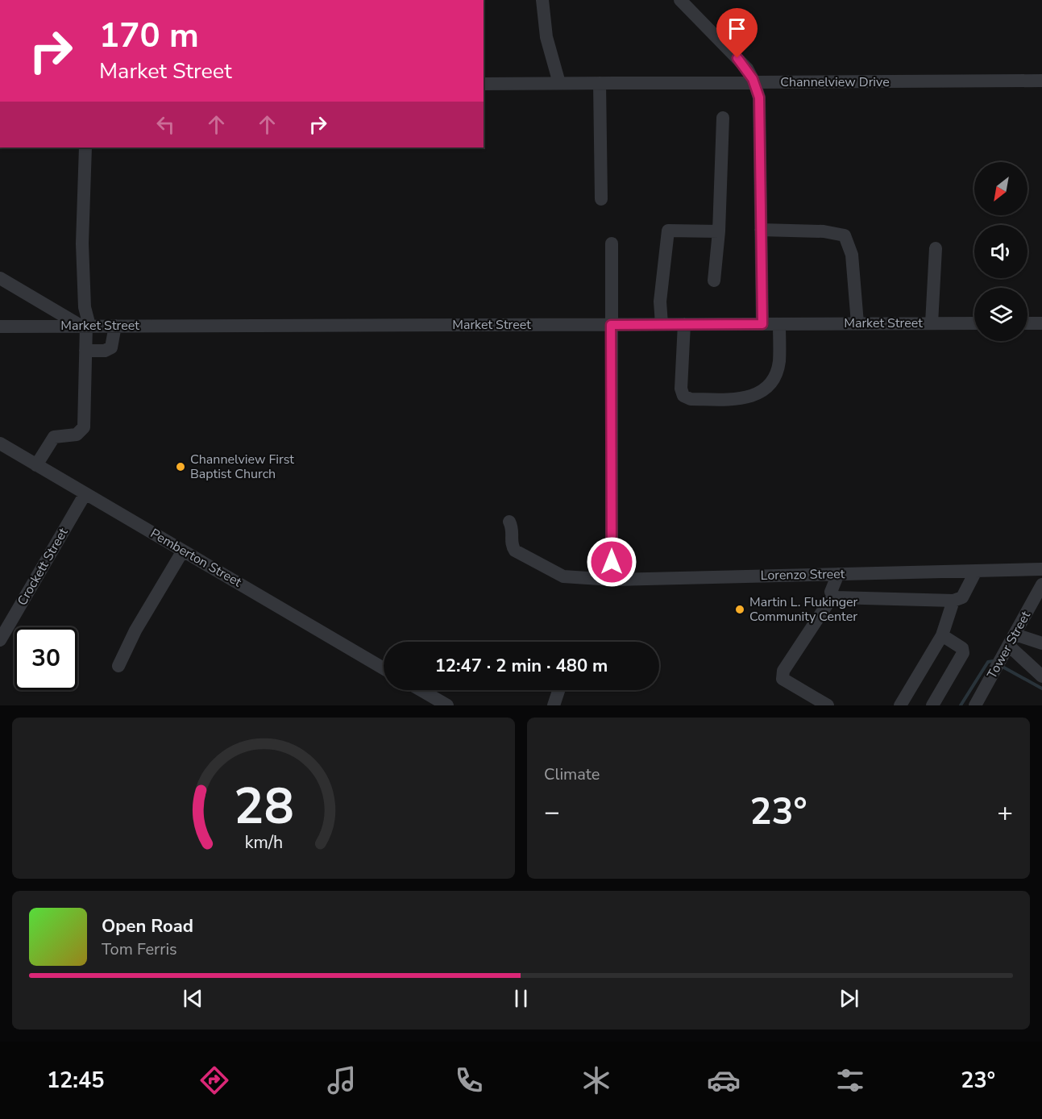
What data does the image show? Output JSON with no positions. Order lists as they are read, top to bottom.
{
  "streets": {
    "street": [
      "Channelview Drive",
      "Market Street",
      "Pemberton Street",
      "Crockett Street",
      "Lorenzo Street",
      "Tower Street"
    ]
  },
  "crossings": [
    ["Pemberton Street", "Crockett Street"]
  ],
  "places": ["Channelview First Baptist Church", "Martin L. Flukinger Community Center"],
  "north": "bottom left",
  "page": {
    "turn": ["170 m", "Market Street"],
    "limit": "30",
    "trip": "12:47 · 2 min · 480 m",
    "tile": "Climate",
    "heat": ["−", "23°", "+"],
    "song": ["Open Road", "Tom Ferris"],
    "tabs": ["12:45", "23°"],
    "gauge": ["28", "km/h"]
  }
}
